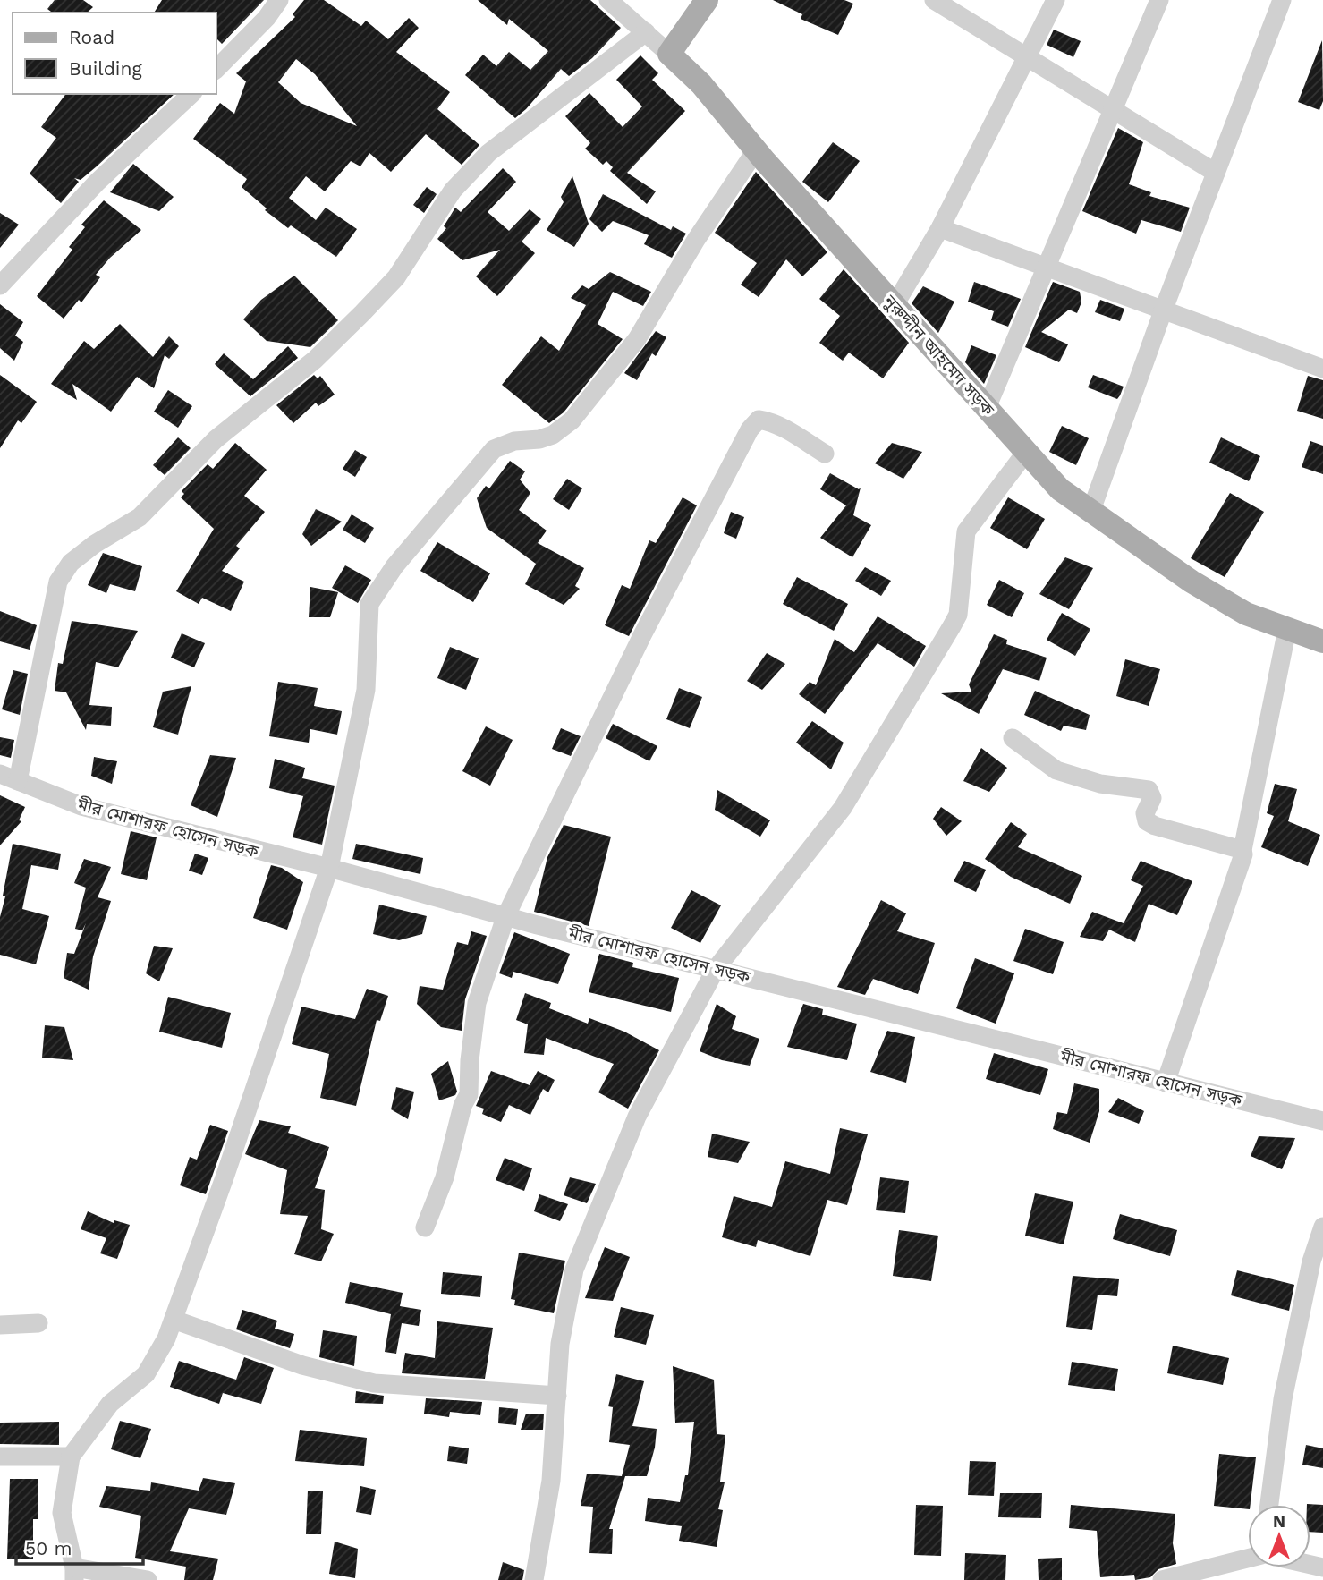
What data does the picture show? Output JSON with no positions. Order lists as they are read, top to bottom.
{
  "streets": {
    "main road": ["নুরুদ্দীন আহমেদ সড়ক"],
    "street": ["মীর মোশারফ হোসেন সড়ক"]
  },
  "legend": ["Road", "Building"],
  "scale_bar": "50 m",
  "north": "top"
}
